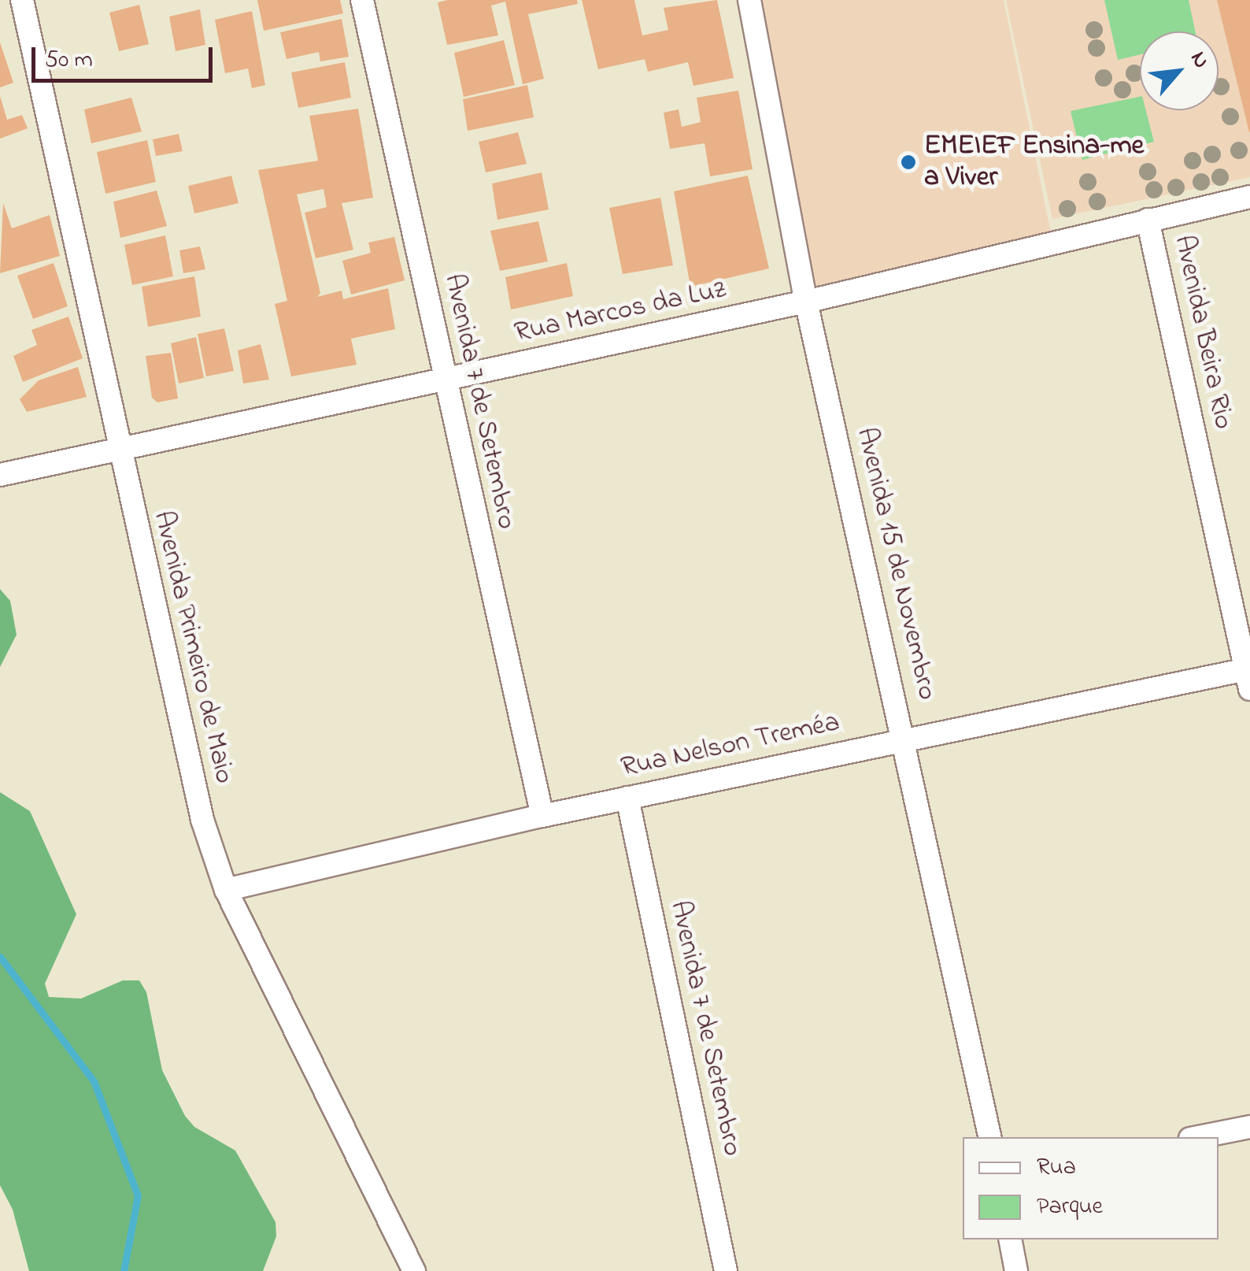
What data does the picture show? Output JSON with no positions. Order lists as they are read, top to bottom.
{
  "streets": {
    "street": [
      "Rua Marcos da Luz",
      "Avenida Beira Rio",
      "Avenida 7 de Setembro",
      "Avenida 15 de Novembro",
      "Avenida Primeiro de Maio",
      "Rua Nelson Treméa"
    ]
  },
  "crossings": [
    ["Rua Marcos da Luz", "Avenida Beira Rio"],
    ["Rua Marcos da Luz", "Avenida 7 de Setembro"],
    ["Rua Marcos da Luz", "Avenida 15 de Novembro"],
    ["Rua Marcos da Luz", "Avenida Primeiro de Maio"],
    ["Avenida Beira Rio", "Rua Nelson Treméa"],
    ["Avenida 7 de Setembro", "Rua Nelson Treméa"],
    ["Avenida 15 de Novembro", "Rua Nelson Treméa"],
    ["Avenida Primeiro de Maio", "Rua Nelson Treméa"]
  ],
  "places": ["EMEIEF Ensina-me a Viver"],
  "legend": ["Rua", "Parque"],
  "scale_bar": "50 m",
  "north": "top right"
}
